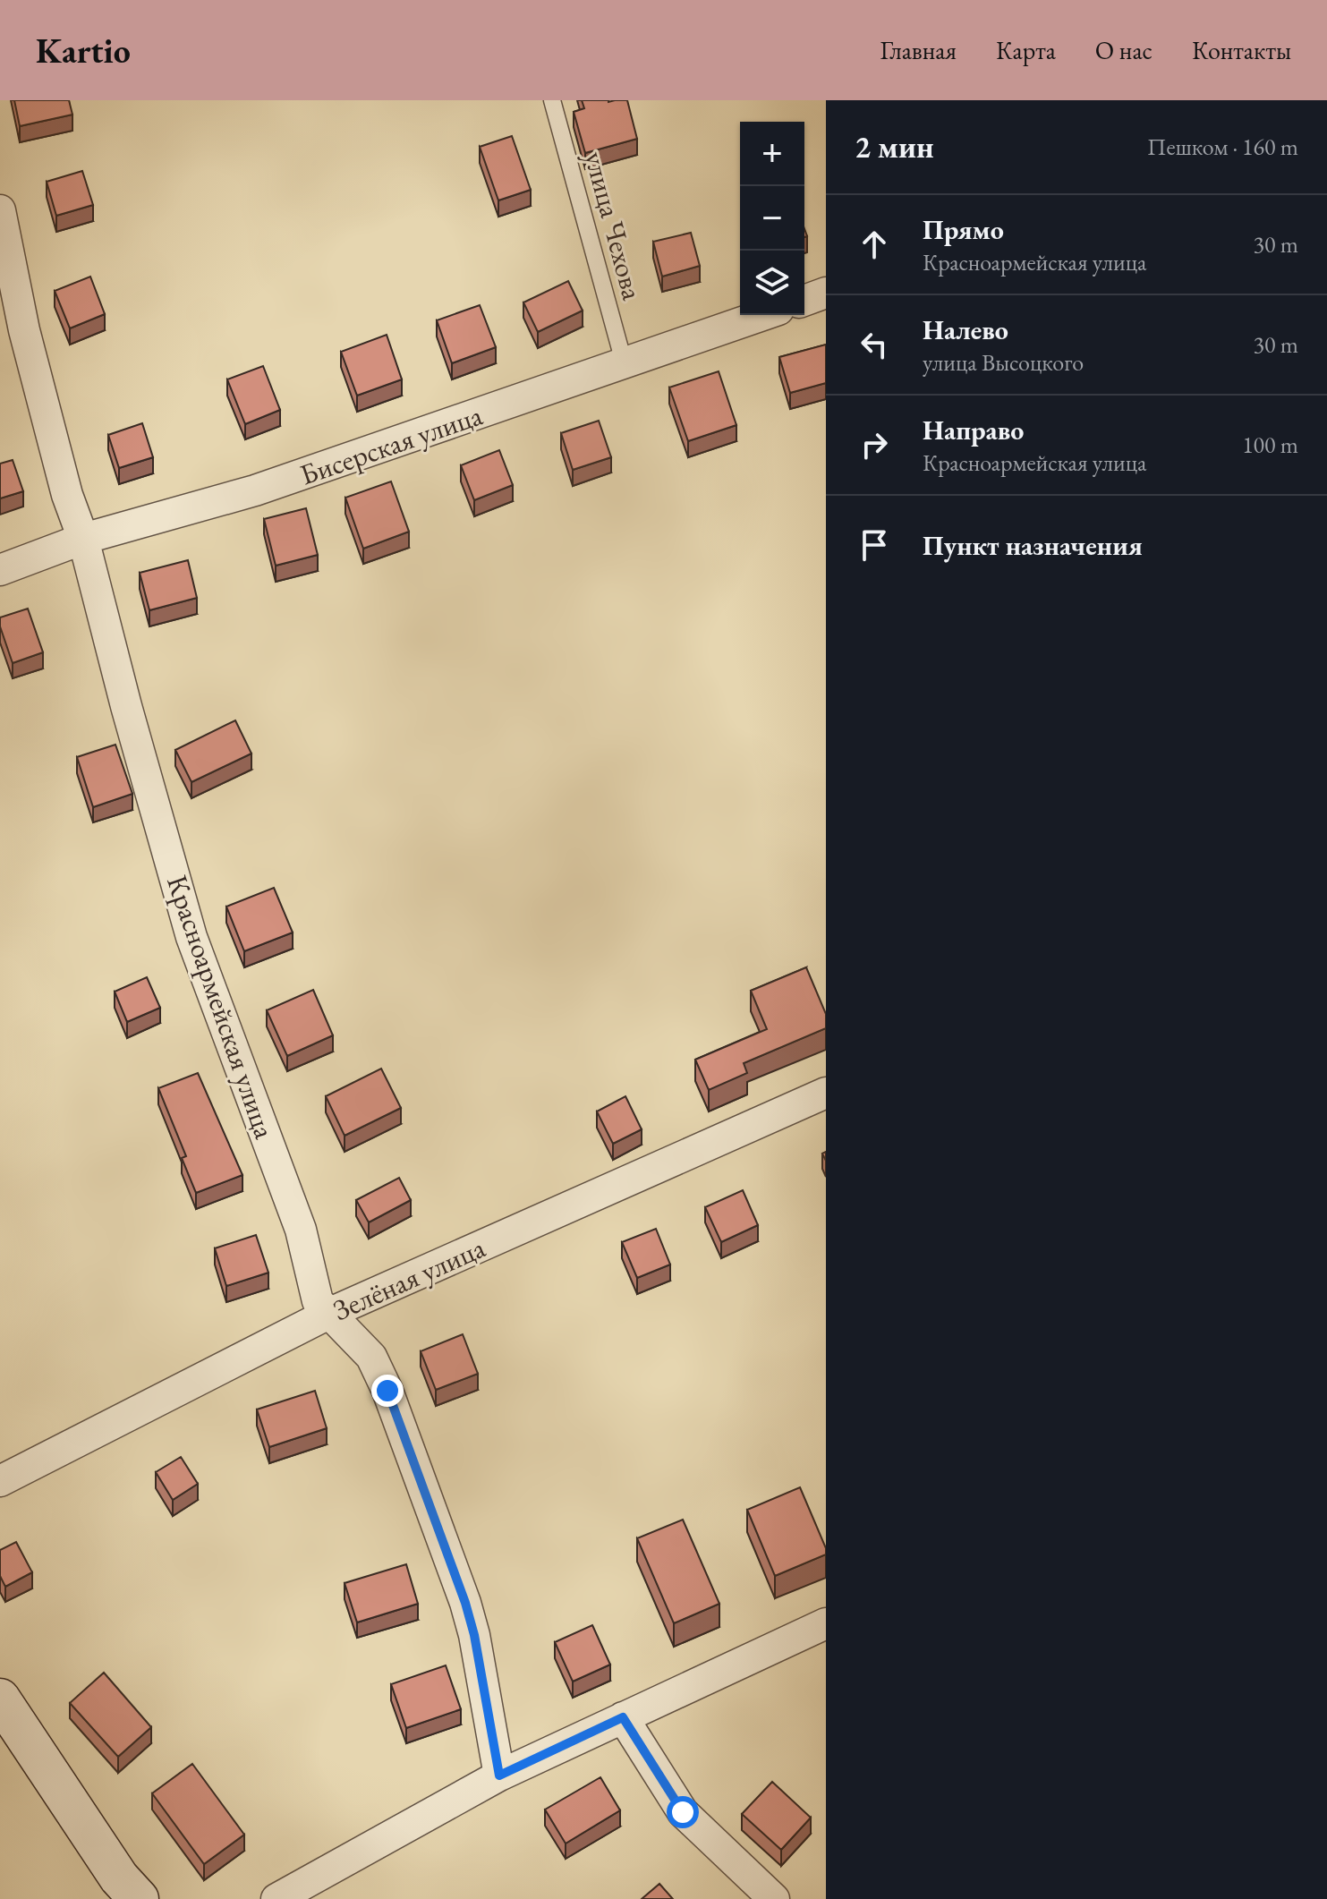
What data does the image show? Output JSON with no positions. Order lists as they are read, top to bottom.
{
  "streets": {
    "street": ["Бисерская улица", "Красноармейская улица", "Зелёная улица"],
    "lane": ["улица Чехова"]
  },
  "crossings": [
    ["улица Чехова", "Бисерская улица"],
    ["Бисерская улица", "Красноармейская улица"],
    ["Красноармейская улица", "Зелёная улица"]
  ],
  "page": {
    "header": "Kartio",
    "nav": [
      "Главная",
      "Карта",
      "О нас",
      "Контакты"
    ],
    "heading": ["2 мин", "Пешком · 160 m"],
    "map_buttons": ["+", "−"],
    "list": [
      ["Прямо", "Красноармейская улица", "30 m"],
      ["Налево", "улица Высоцкого", "30 m"],
      ["Направо", "Красноармейская улица", "100 m"],
      "Пункт назначения"
    ]
  }
}
